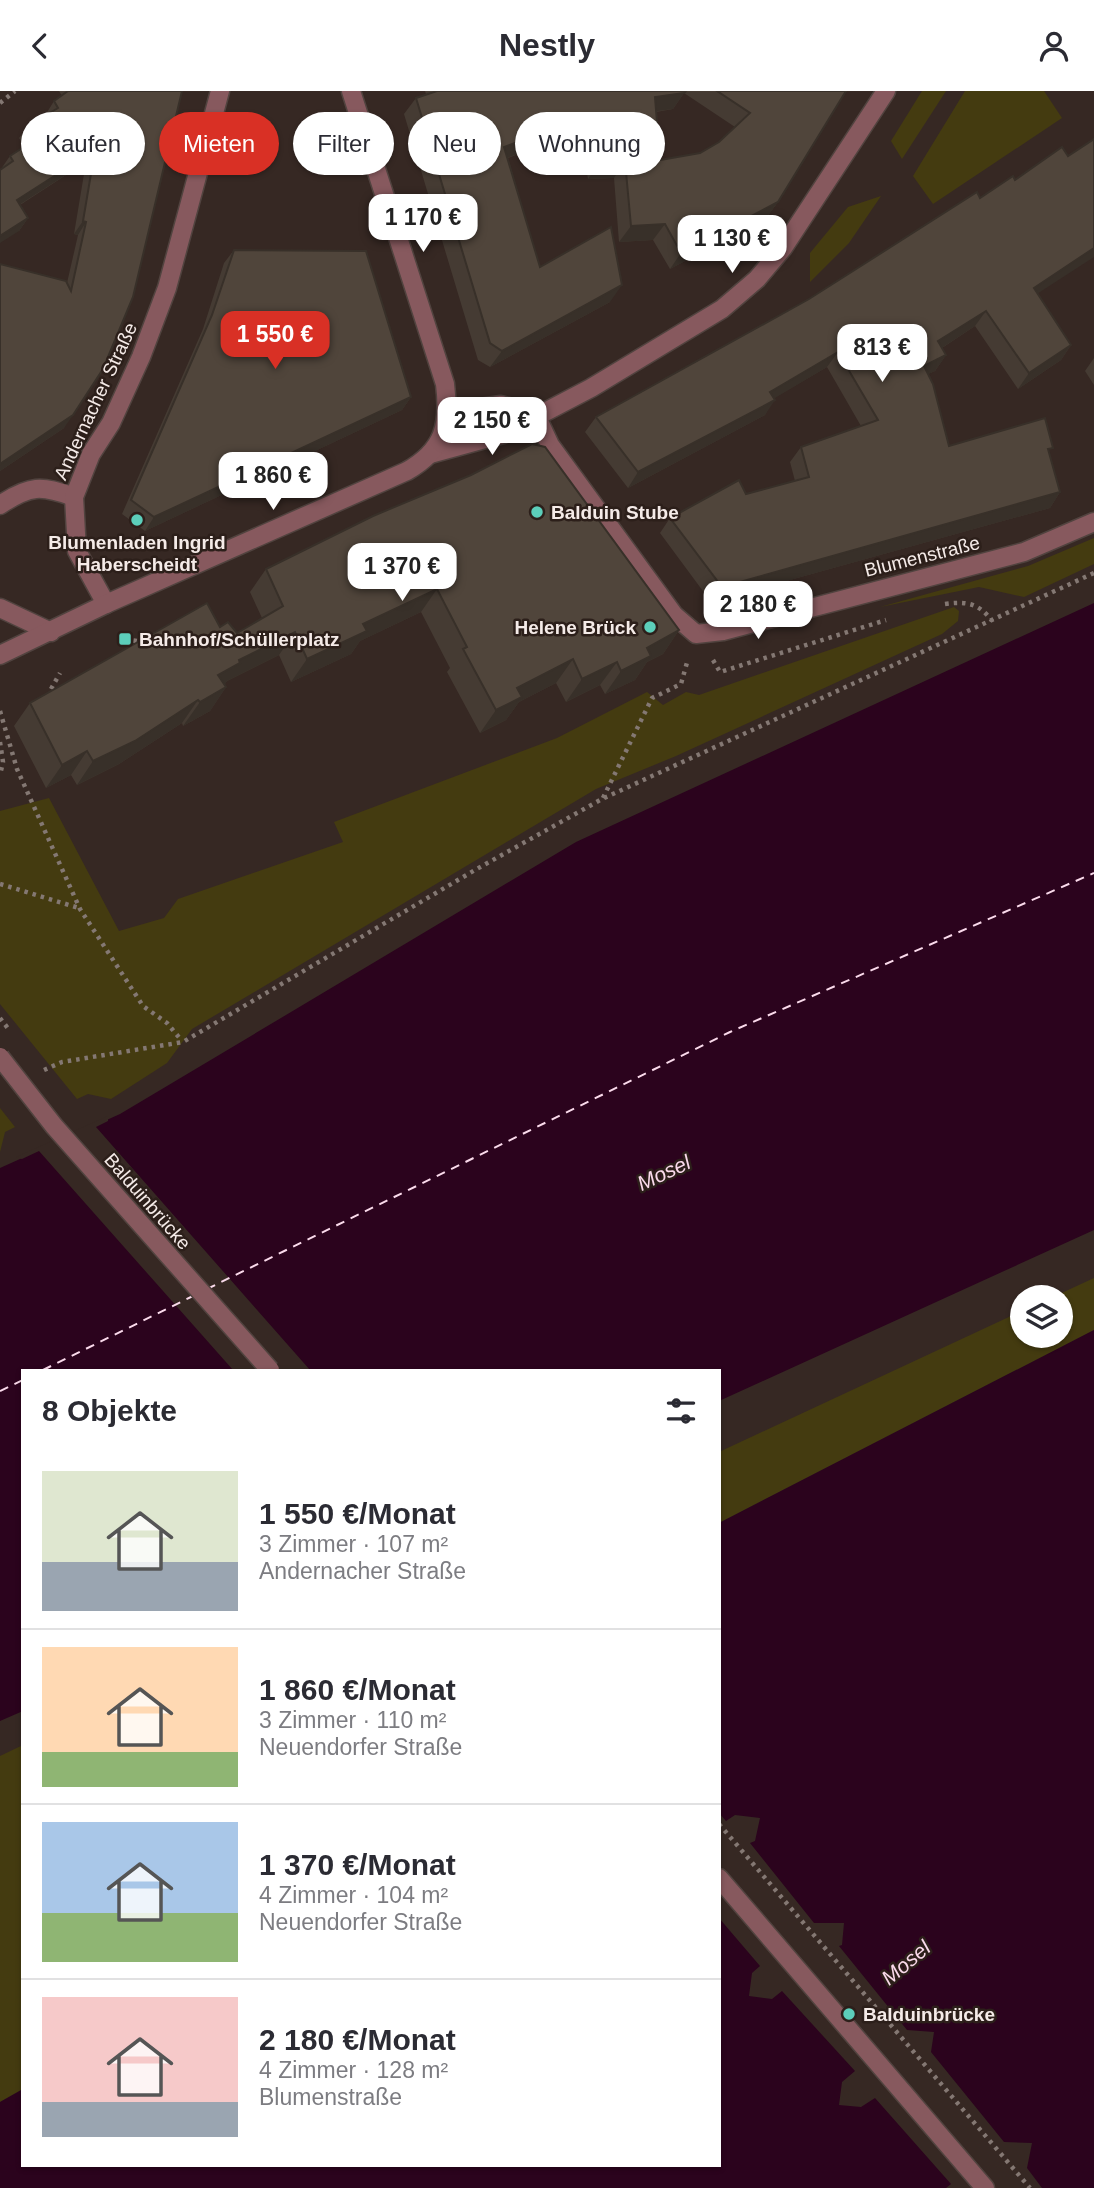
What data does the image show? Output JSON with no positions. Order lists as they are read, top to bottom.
{
  "streets": {
    "street": ["Andernacher Straße", "Blumenstraße", "Balduinbrücke"]
  },
  "water": ["Mosel"],
  "places": {
    "other": [
      "Balduin Stube",
      "Blumenladen Ingrid Haberscheidt",
      "Helene Brück",
      "Balduinbrücke"
    ],
    "transit": ["Bahnhof/Schüllerplatz"]
  },
  "page": {
    "header": "Nestly",
    "chip": [
      "Kaufen",
      "Mieten",
      "Filter",
      "Neu",
      "Wohnung"
    ],
    "price": [
      "1 170 €",
      "1 130 €",
      "1 550 €",
      "813 €",
      "2 150 €",
      "1 860 €",
      "1 370 €",
      "2 180 €"
    ],
    "heading": "8 Objekte",
    "list": [
      {
        "name": "1 550 €/Monat",
        "note": "3 Zimmer · 107 m² · Andernacher Straße"
      },
      {
        "name": "1 860 €/Monat",
        "note": "3 Zimmer · 110 m² · Neuendorfer Straße"
      },
      {
        "name": "1 370 €/Monat",
        "note": "4 Zimmer · 104 m² · Neuendorfer Straße"
      },
      {
        "name": "2 180 €/Monat",
        "note": "4 Zimmer · 128 m² · Blumenstraße"
      }
    ]
  }
}
